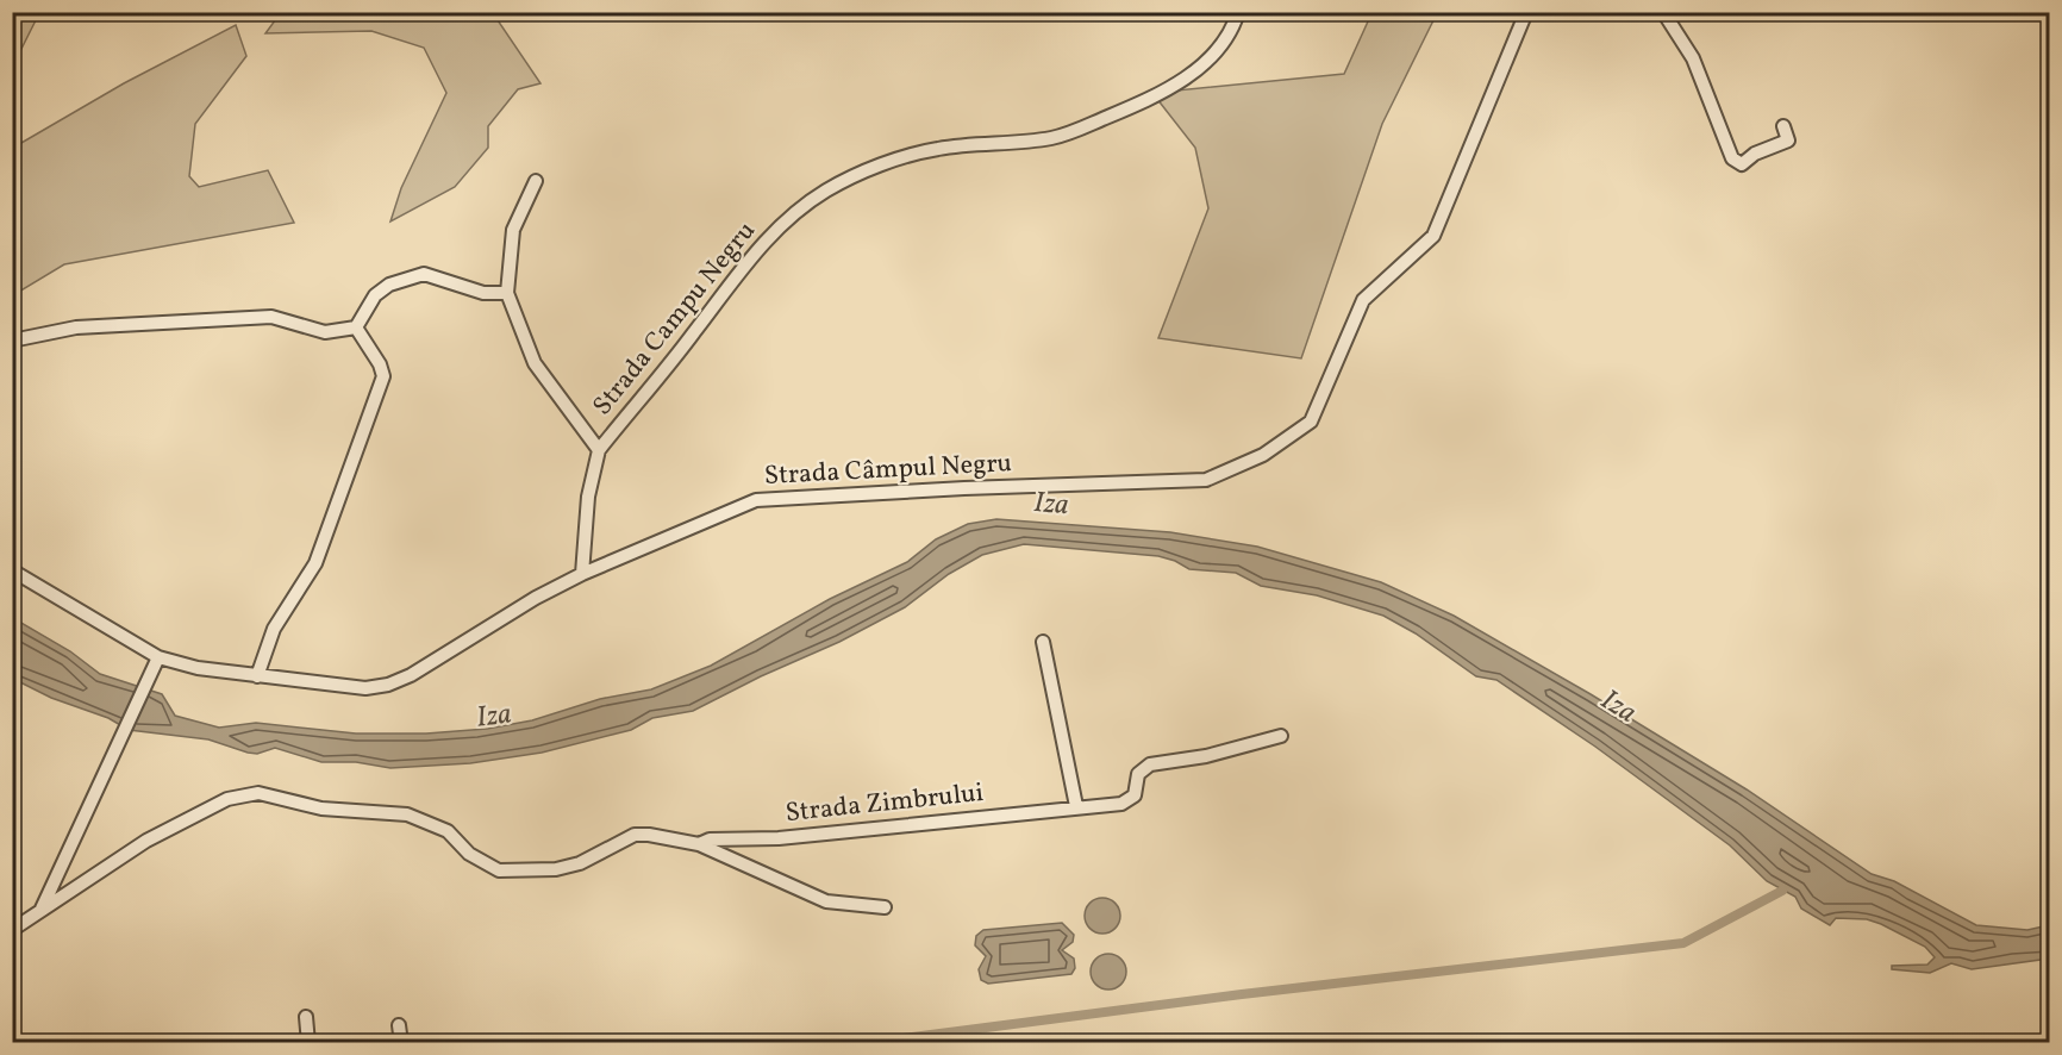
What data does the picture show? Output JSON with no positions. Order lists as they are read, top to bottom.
{
  "streets": {
    "street": ["Strada Campu Negru", "Strada Câmpul Negru", "Strada Zimbrului"]
  },
  "crossings": [
    ["Strada Campu Negru", "Strada Câmpul Negru"]
  ],
  "water": ["Iza"]
}
